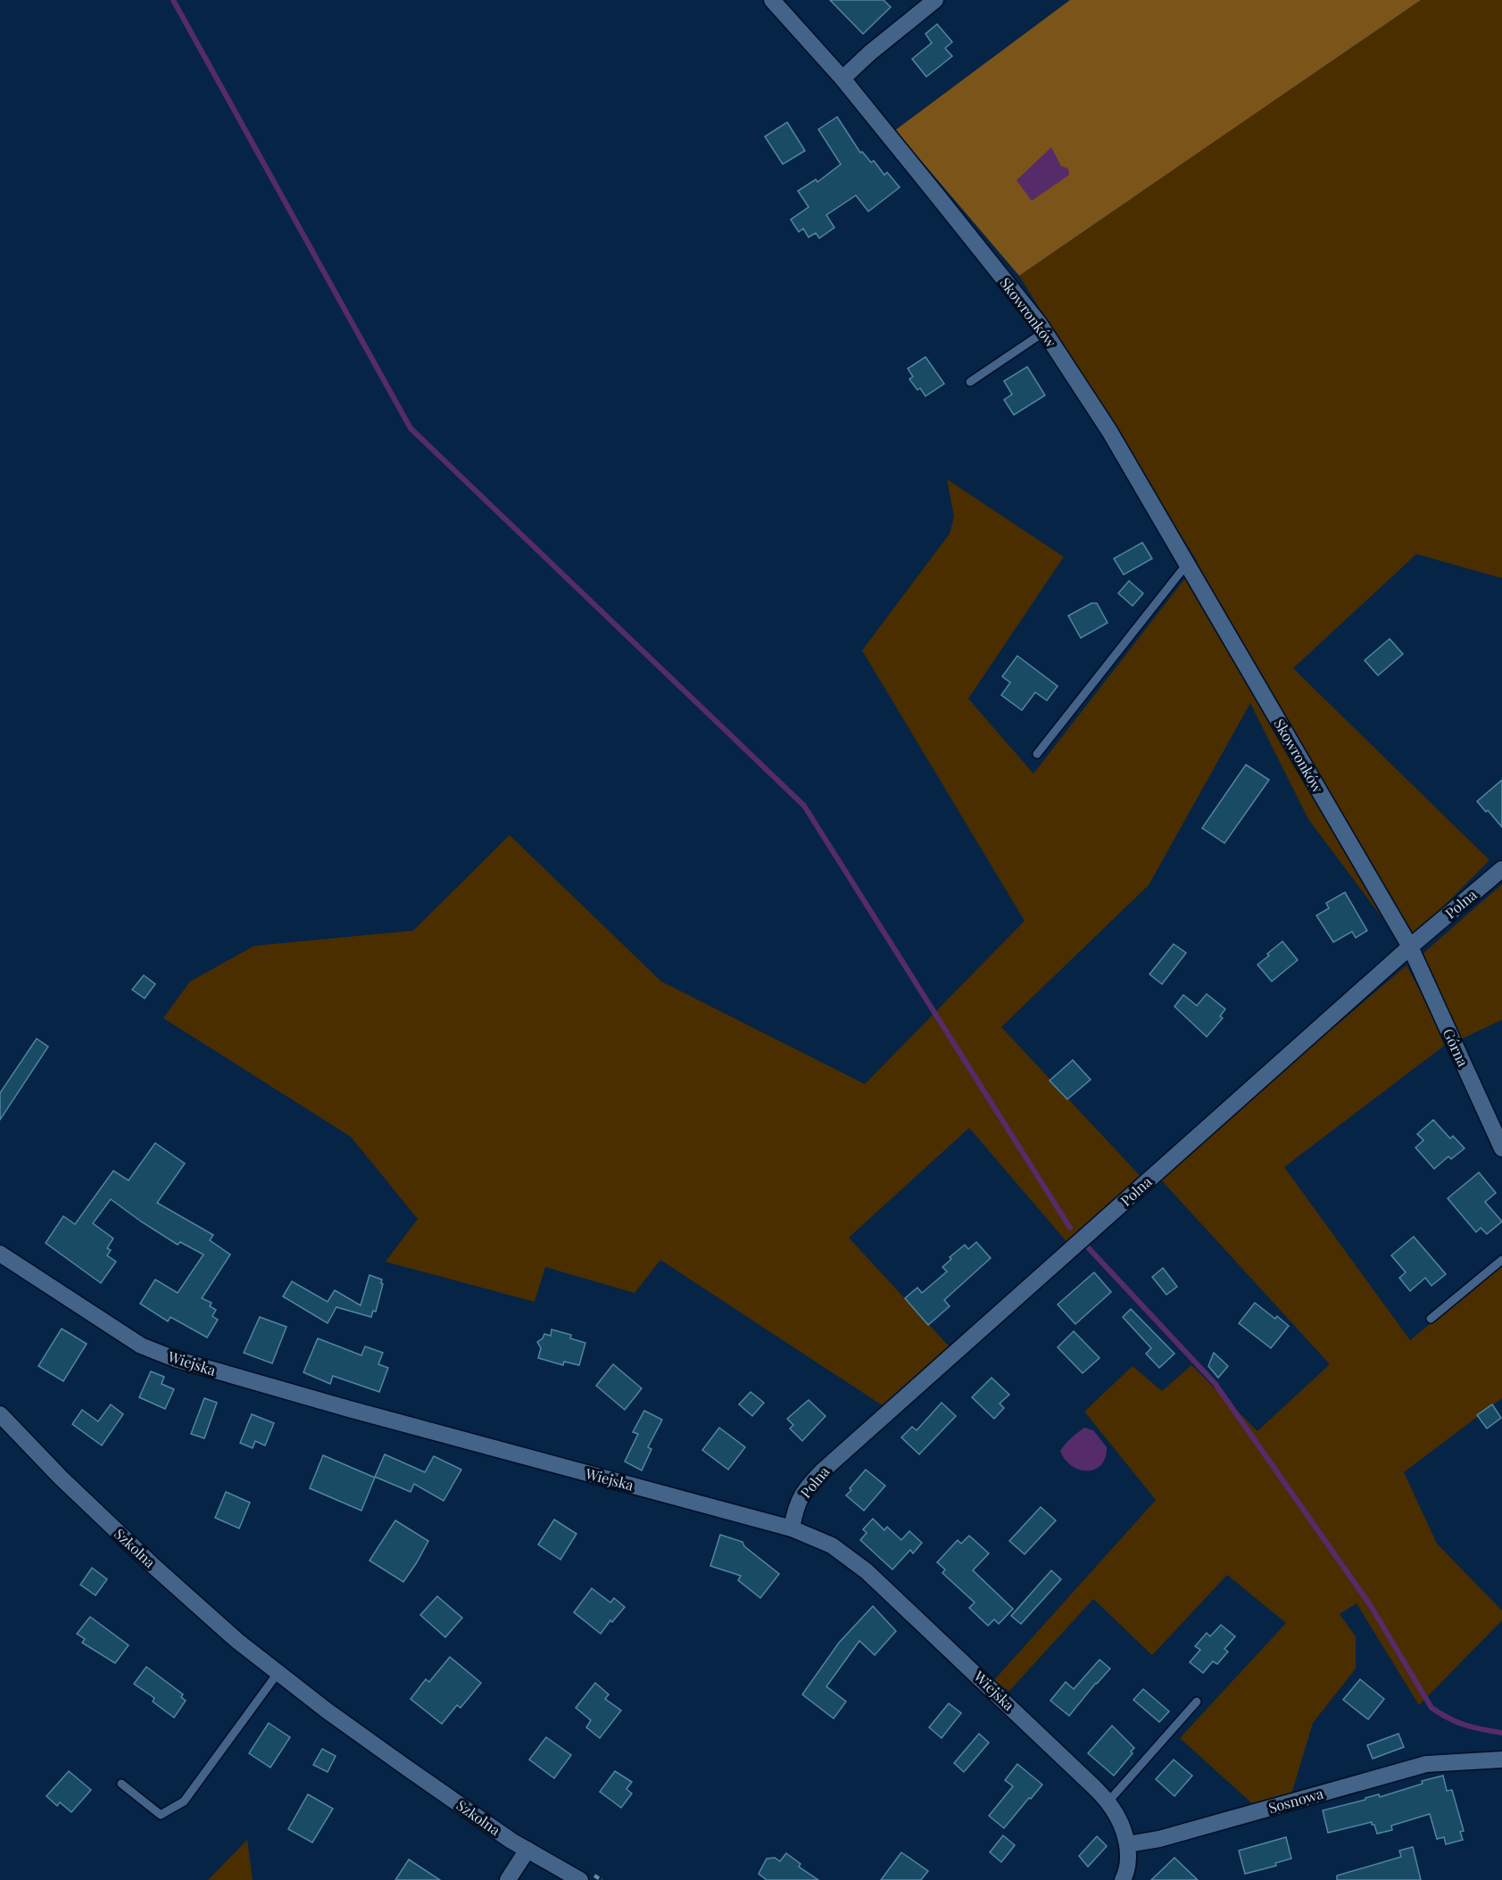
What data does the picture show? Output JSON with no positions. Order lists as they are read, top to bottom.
{
  "streets": {
    "street": [
      "Skowronków",
      "Polna",
      "Górna",
      "Wiejska",
      "Szkolna",
      "Sosnowa"
    ]
  },
  "crossings": [
    ["Skowronków", "Polna"],
    ["Skowronków", "Górna"],
    ["Polna", "Górna"],
    ["Polna", "Wiejska"],
    ["Wiejska", "Sosnowa"]
  ]
}
